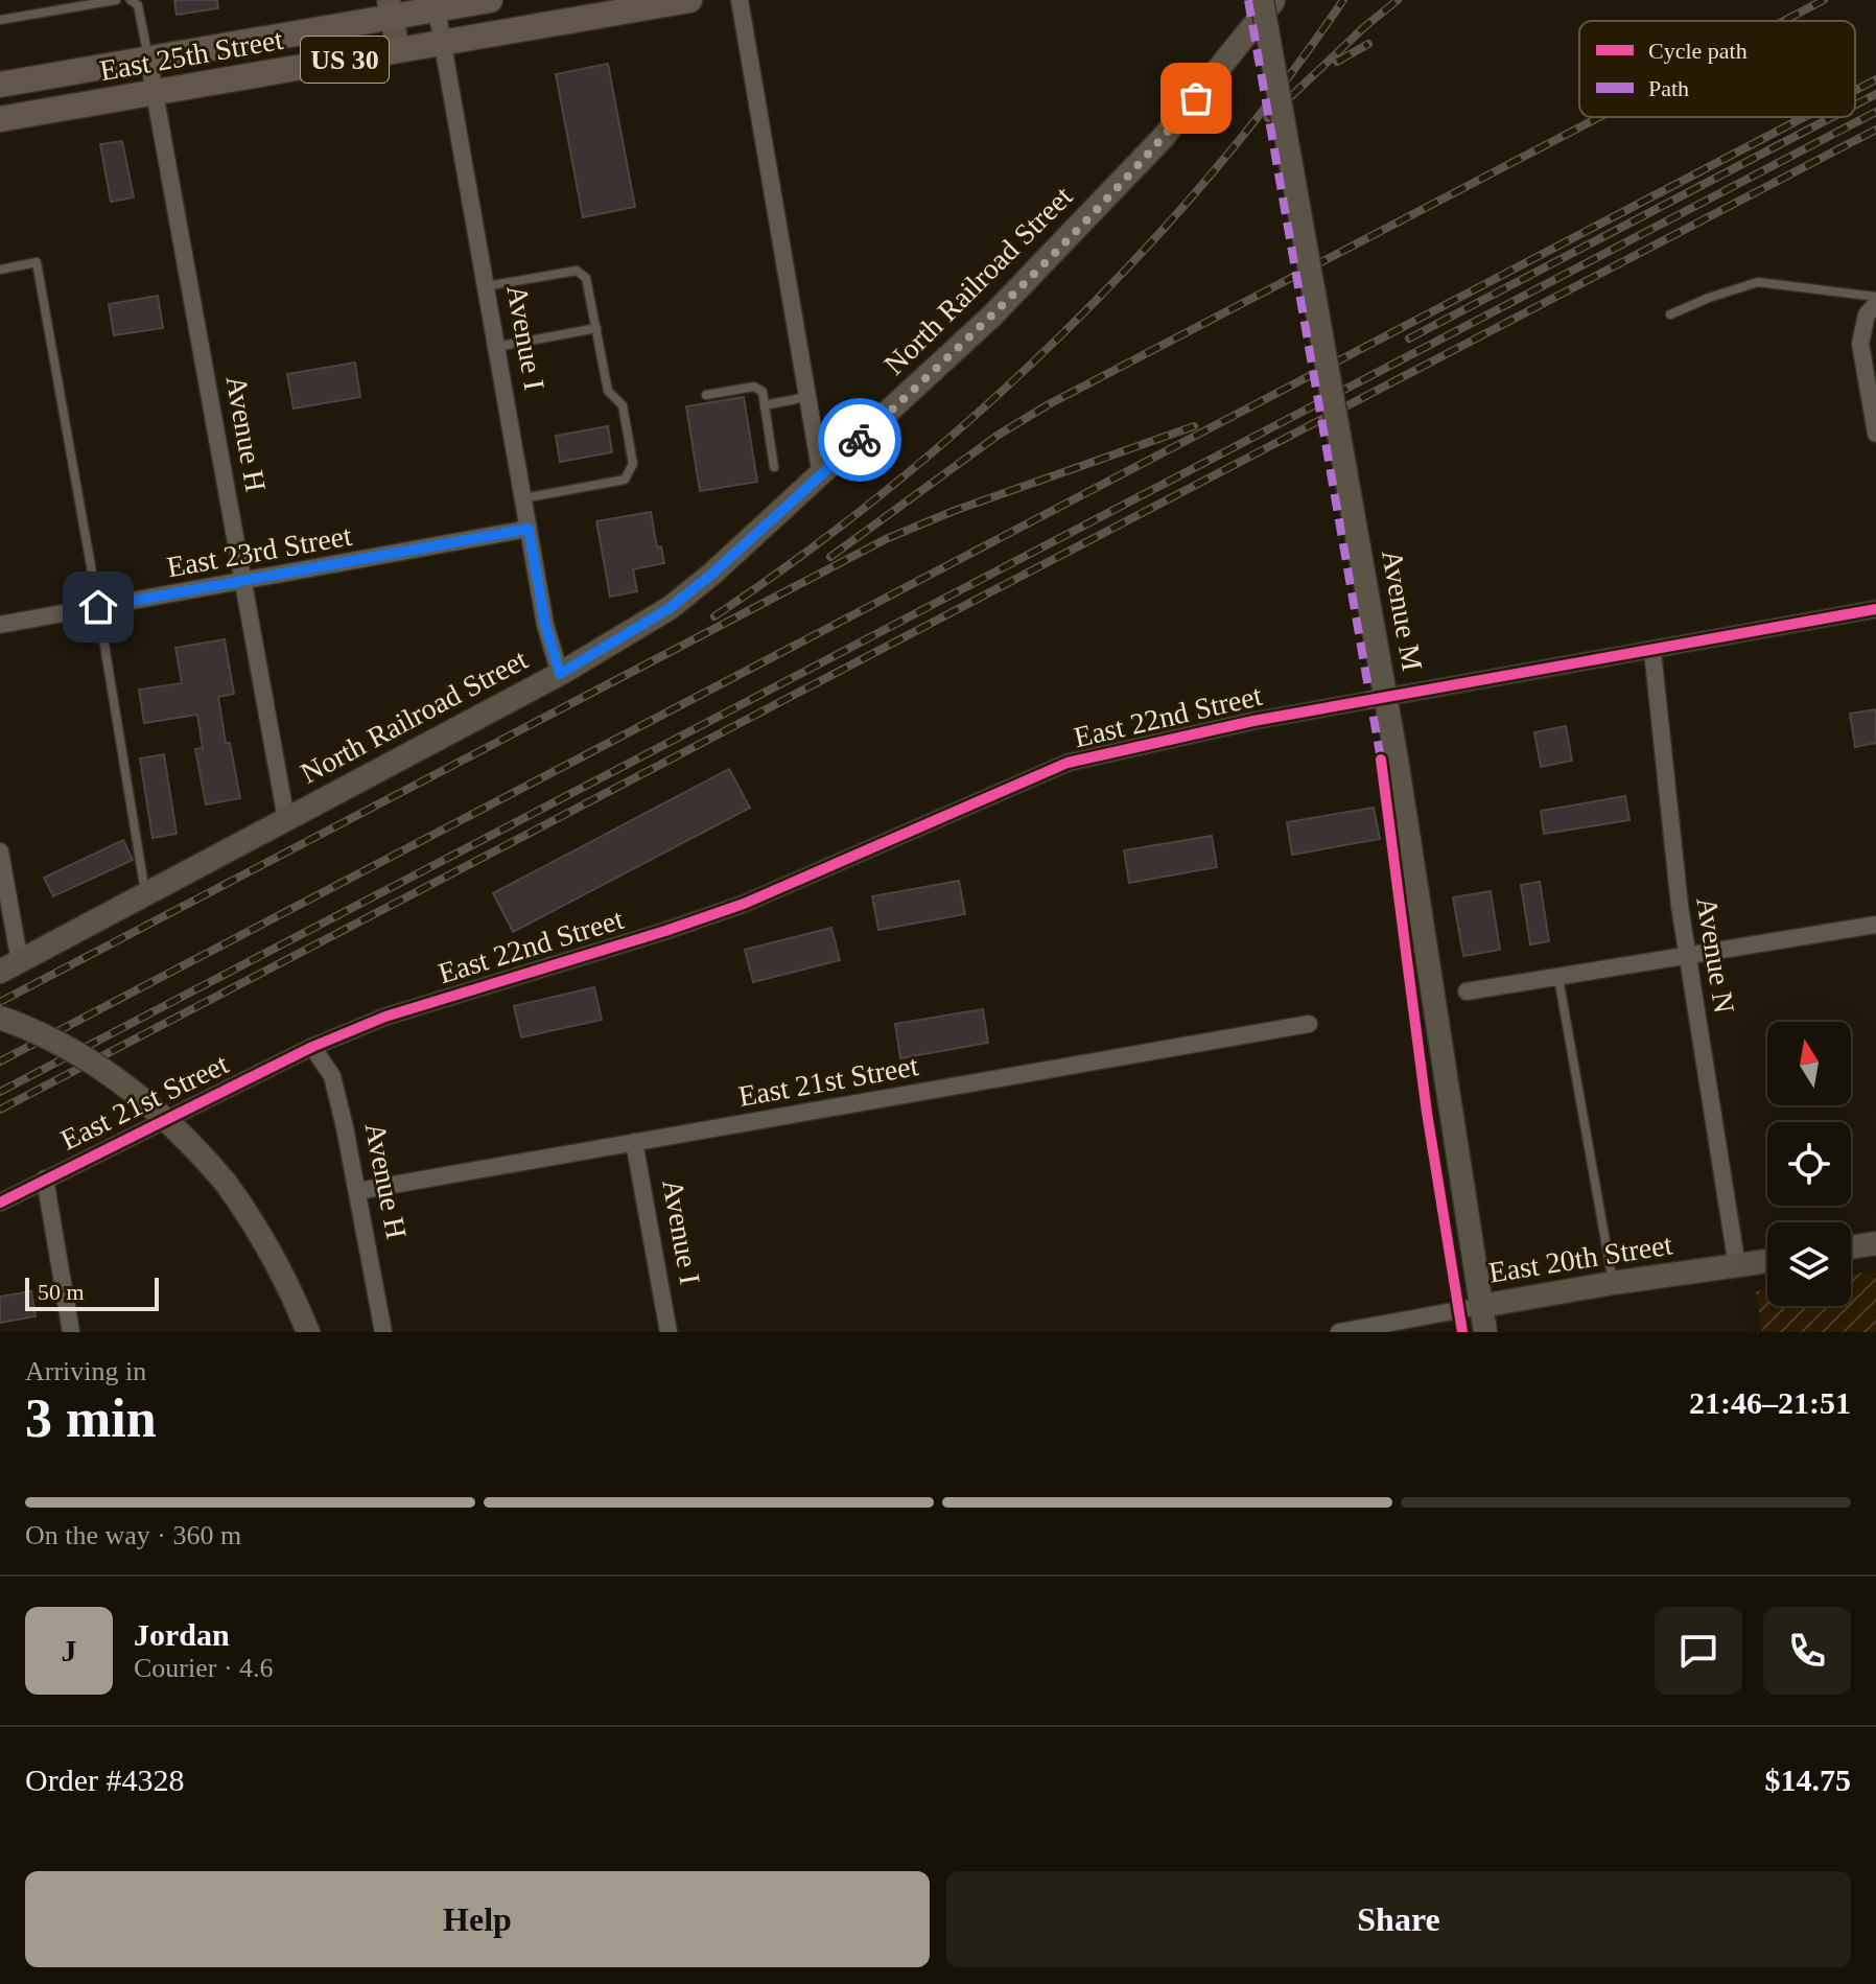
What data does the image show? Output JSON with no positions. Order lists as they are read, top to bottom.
{
  "streets": {
    "main road": [
      "East 25th Street",
      "US 30",
      "North Railroad Street",
      "Avenue M",
      "East 20th Street"
    ],
    "street": [
      "Avenue I",
      "Avenue H",
      "East 23rd Street",
      "East 22nd Street",
      "Avenue N",
      "East 21st Street"
    ]
  },
  "crossings": [
    ["East 25th Street", "Avenue I"],
    ["East 25th Street", "Avenue H"],
    ["North Railroad Street", "Avenue I"],
    ["North Railroad Street", "Avenue H"],
    ["Avenue I", "East 23rd Street"],
    ["Avenue I", "East 21st Street"],
    ["Avenue H", "East 23rd Street"],
    ["Avenue H", "East 22nd Street"],
    ["Avenue H", "East 21st Street"],
    ["Avenue M", "East 20th Street"],
    ["East 22nd Street", "Avenue N"],
    ["East 22nd Street", "East 21st Street"],
    ["Avenue N", "East 20th Street"]
  ],
  "legend": ["Cycle path", "Path"],
  "scale_bar": "50 m",
  "north": "top",
  "page": {
    "scale": "50 m",
    "heading": ["3 min", "Arriving in", "21:46–21:51"],
    "panel": [
      "Jordan",
      "Courier · 4.6",
      "Order #4328",
      "$14.75"
    ],
    "bar": "On the way · 360 m",
    "round": "J",
    "buttons": ["Help", "Share"]
  }
}
